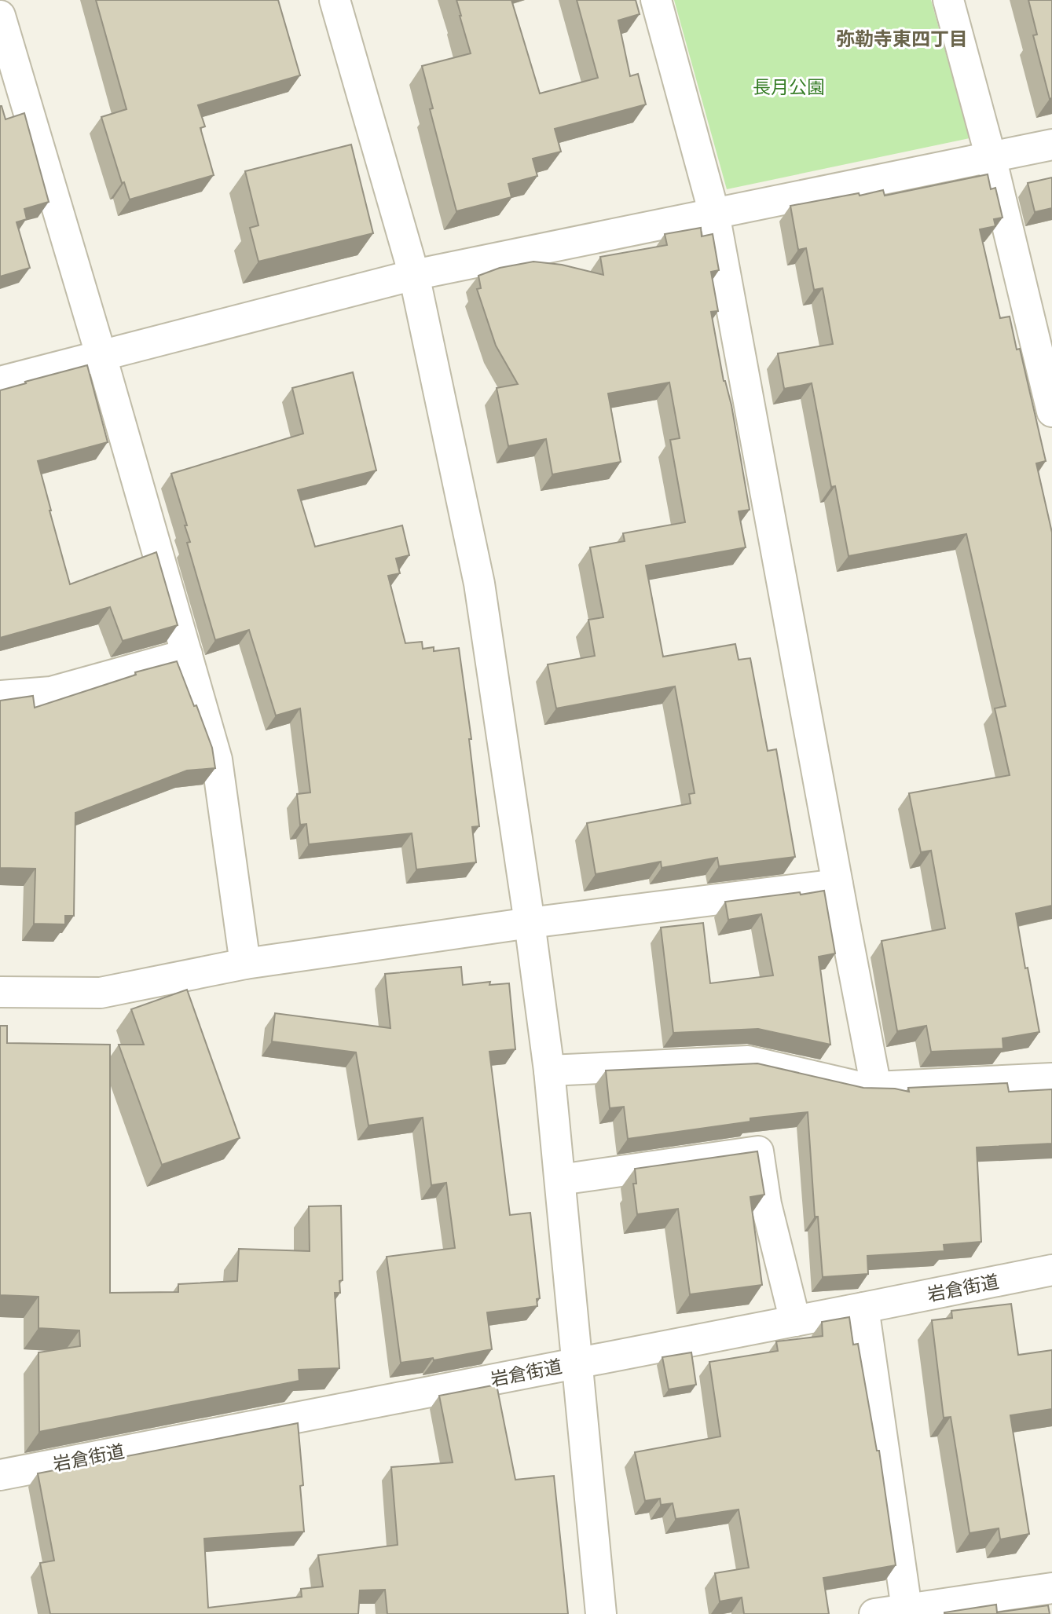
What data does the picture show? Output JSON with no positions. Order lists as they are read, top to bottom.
{
  "streets": {
    "street": ["岩倉街道"]
  },
  "districts": ["弥勒寺東四丁目"],
  "parks": ["長月公園"]
}
